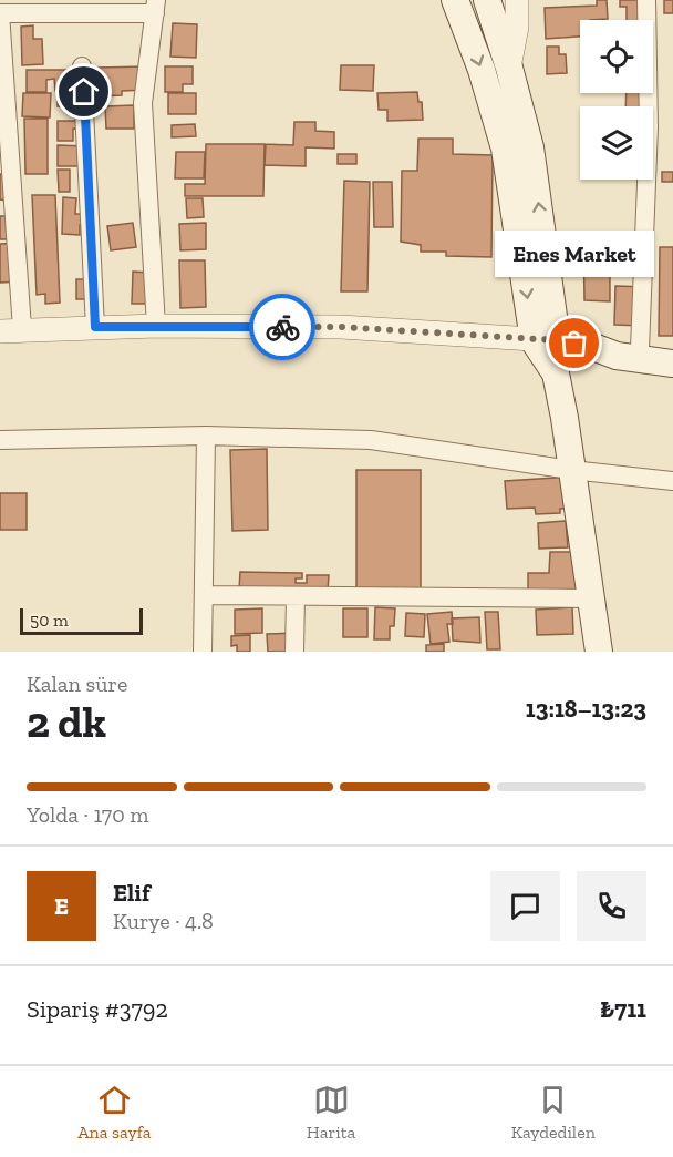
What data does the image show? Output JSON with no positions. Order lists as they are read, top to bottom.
{
  "places": ["Enes Market"],
  "scale_bar": "50 m",
  "page": {
    "bubble": "Enes Market",
    "scale": "50 m",
    "heading": ["2 dk", "Kalan süre", "13:18–13:23"],
    "panel": [
      "Elif",
      "Kurye · 4.8",
      "Sipariş #3792",
      "₺711"
    ],
    "bar": "Yolda · 170 m",
    "round": "E",
    "tabs": ["Ana sayfa", "Harita", "Kaydedilen"]
  }
}
